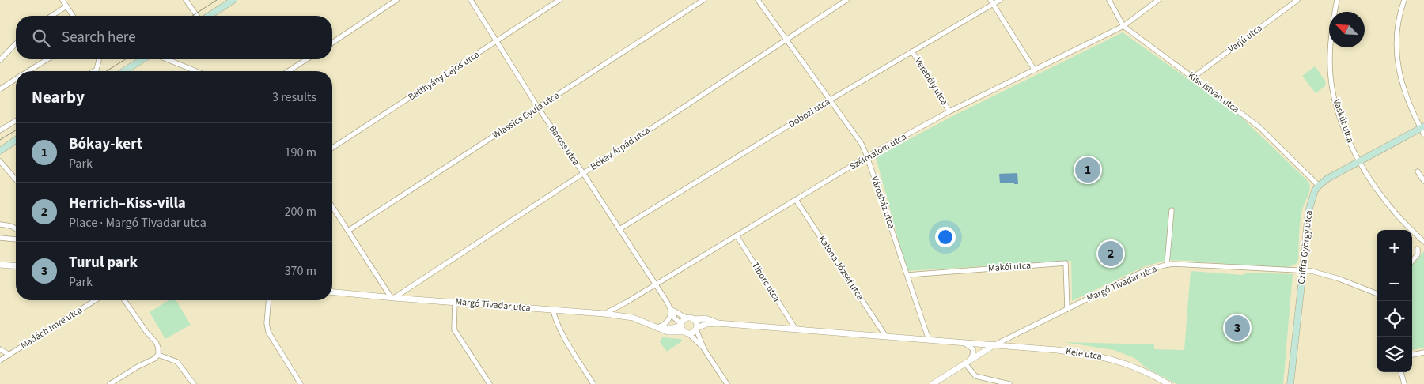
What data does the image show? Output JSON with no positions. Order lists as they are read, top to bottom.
{
  "streets": {
    "main road": ["Cziffra György utca"],
    "street": [
      "Varjú utca",
      "Batthyány Lajos utca",
      "Verebély utca",
      "Kiss István utca",
      "Dobozi utca",
      "Wlassics Gyula utca",
      "Vaskút utca",
      "Baross utca",
      "Bókay Árpád utca",
      "Szélmalom utca",
      "Városház utca",
      "Makói utca",
      "Katona József utca",
      "Tiborc utca",
      "Margó Tivadar utca",
      "Madách Imre utca",
      "Kele utca"
    ]
  },
  "crossings": [
    ["Varjú utca", "Kiss István utca"],
    ["Batthyány Lajos utca", "Baross utca"],
    ["Verebély utca", "Dobozi utca"],
    ["Verebély utca", "Szélmalom utca"],
    ["Kiss István utca", "Szélmalom utca"],
    ["Kiss István utca", "Cziffra György utca"],
    ["Dobozi utca", "Baross utca"],
    ["Dobozi utca", "Városház utca"],
    ["Wlassics Gyula utca", "Baross utca"],
    ["Vaskút utca", "Cziffra György utca"],
    ["Baross utca", "Bókay Árpád utca"],
    ["Baross utca", "Szélmalom utca"],
    ["Baross utca", "Margó Tivadar utca"],
    ["Bókay Árpád utca", "Városház utca"],
    ["Bókay Árpád utca", "Margó Tivadar utca"],
    ["Szélmalom utca", "Városház utca"],
    ["Szélmalom utca", "Katona József utca"],
    ["Szélmalom utca", "Tiborc utca"],
    ["Szélmalom utca", "Margó Tivadar utca"],
    ["Városház utca", "Makói utca"],
    ["Városház utca", "Margó Tivadar utca"],
    ["Cziffra György utca", "Margó Tivadar utca"],
    ["Makói utca", "Margó Tivadar utca"],
    ["Katona József utca", "Margó Tivadar utca"],
    ["Tiborc utca", "Margó Tivadar utca"],
    ["Margó Tivadar utca", "Kele utca"]
  ],
  "north": "top left",
  "page": {
    "search": "Search here",
    "heading": ["Nearby", "3 results"],
    "list": [
      {
        "mark": "1",
        "name": "Bókay-kert",
        "note": "Park",
        "value": "190 m"
      },
      {
        "mark": "2",
        "name": "Herrich–Kiss-villa",
        "note": "Place · Margó Tivadar utca",
        "value": "200 m"
      },
      {
        "mark": "3",
        "name": "Turul park",
        "note": "Park",
        "value": "370 m"
      }
    ],
    "pins": ["1", "2", "3"],
    "map_buttons": ["+", "−"]
  }
}
